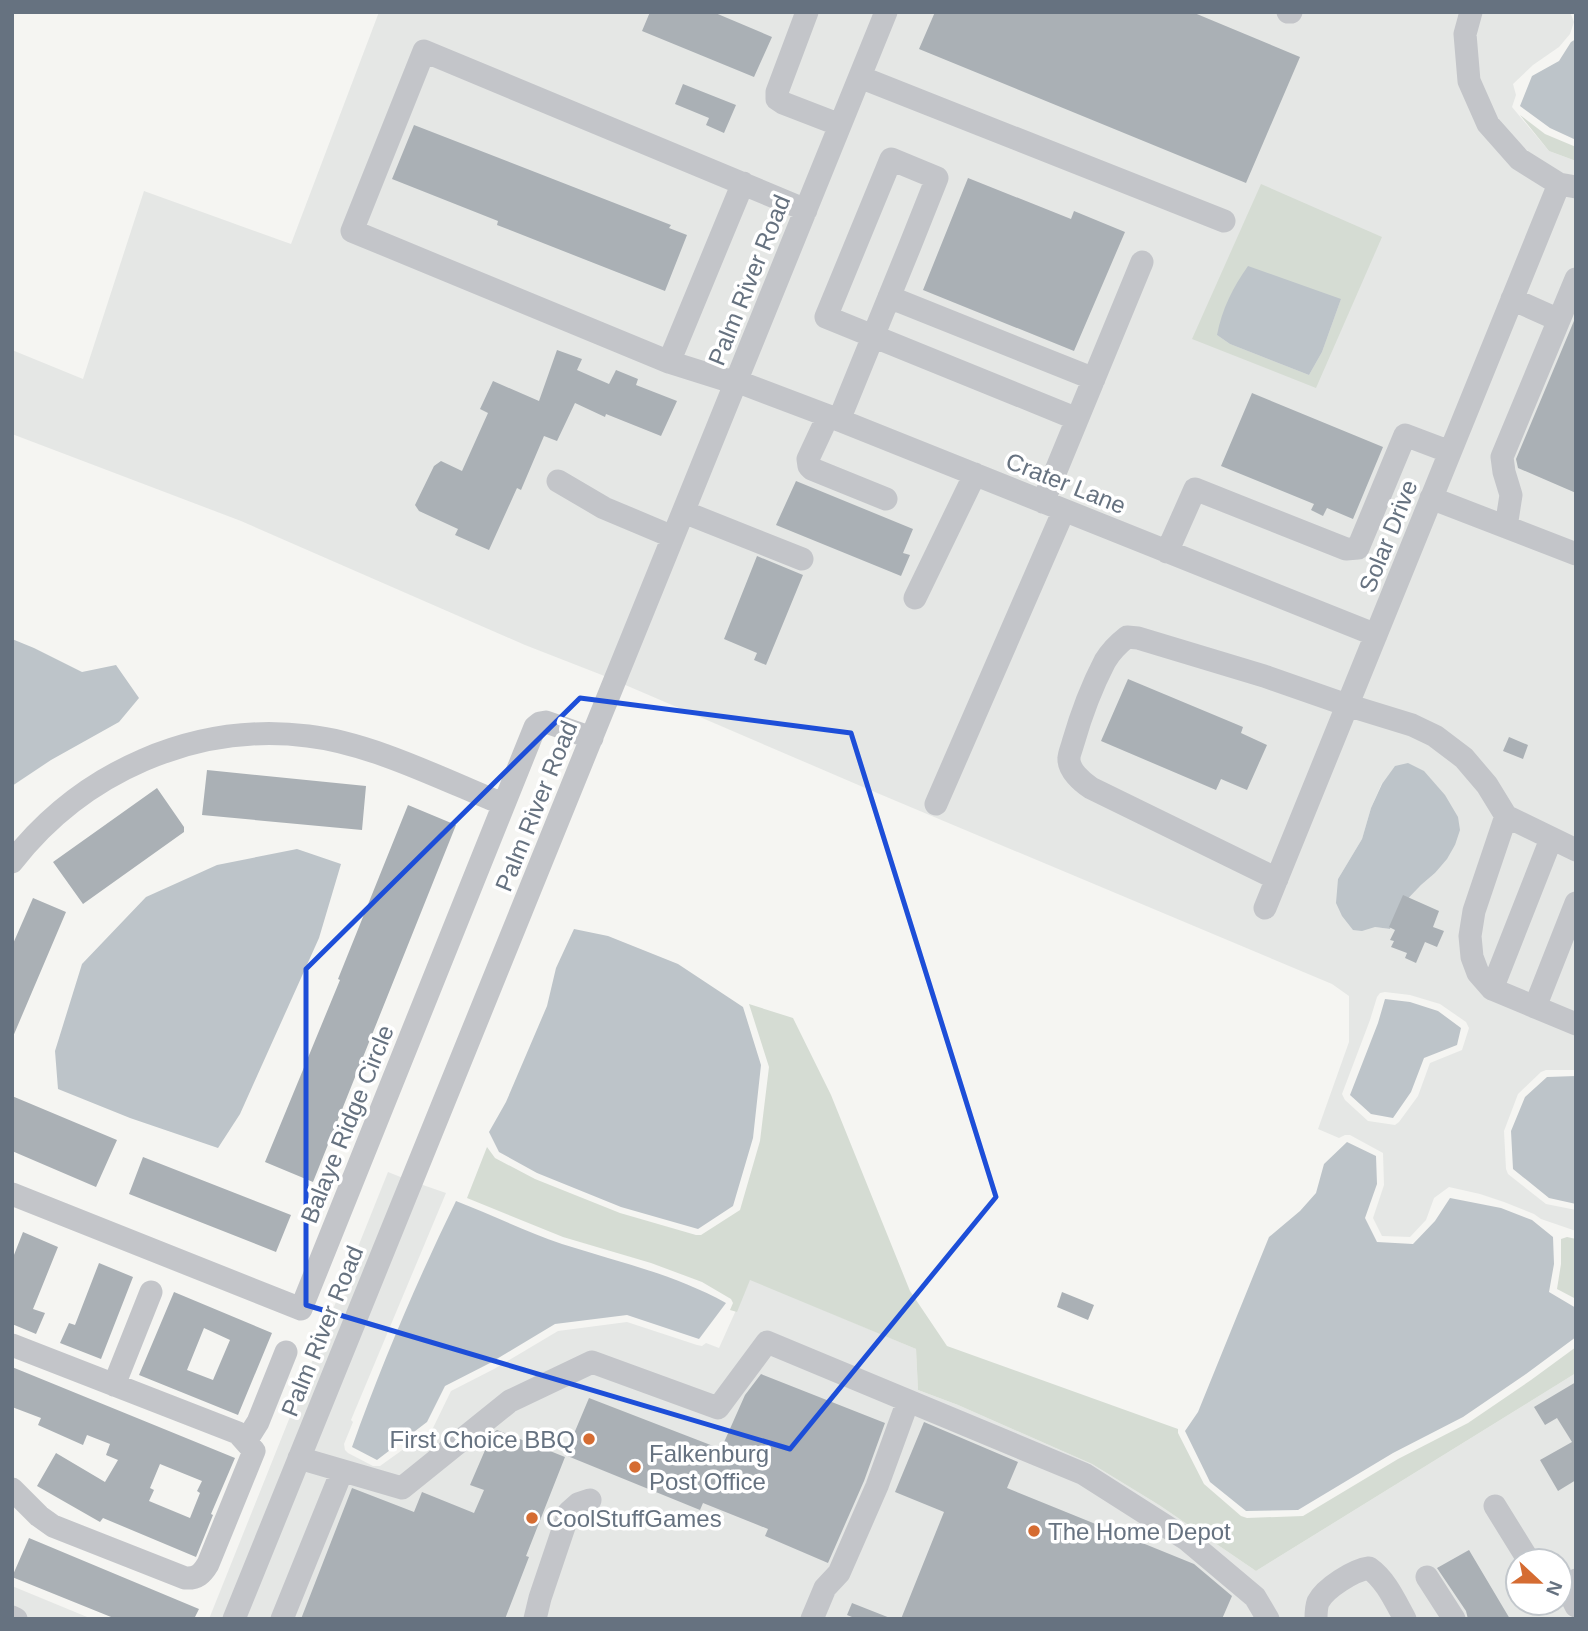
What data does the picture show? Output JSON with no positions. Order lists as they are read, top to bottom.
{
  "streets": {
    "street": [
      "Palm River Road",
      "Crater Lane",
      "Solar Drive",
      "Balaye Ridge Circle"
    ]
  },
  "crossings": [
    ["Palm River Road", "Crater Lane"],
    ["Palm River Road", "Balaye Ridge Circle"],
    ["Crater Lane", "Solar Drive"]
  ],
  "places": [
    "First Choice BBQ",
    "Falkenburg Post Office",
    "CoolStuffGames",
    "The Home Depot"
  ],
  "north": "right"
}
